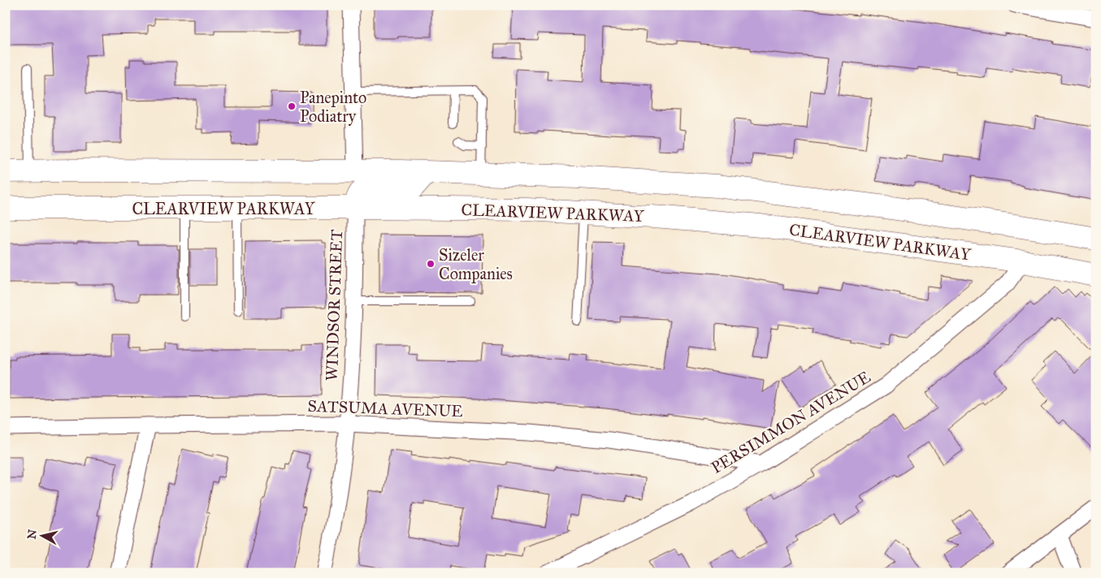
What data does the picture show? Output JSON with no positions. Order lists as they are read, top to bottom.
{
  "streets": {
    "highway": ["CLEARVIEW PARKWAY"],
    "street": ["WINDSOR STREET", "SATSUMA AVENUE", "PERSIMMON AVENUE"]
  },
  "crossings": [
    ["CLEARVIEW PARKWAY", "WINDSOR STREET"],
    ["CLEARVIEW PARKWAY", "PERSIMMON AVENUE"],
    ["WINDSOR STREET", "SATSUMA AVENUE"],
    ["SATSUMA AVENUE", "PERSIMMON AVENUE"]
  ],
  "places": ["Panepinto Podiatry", "Sizeler Companies"],
  "north": "left"
}
